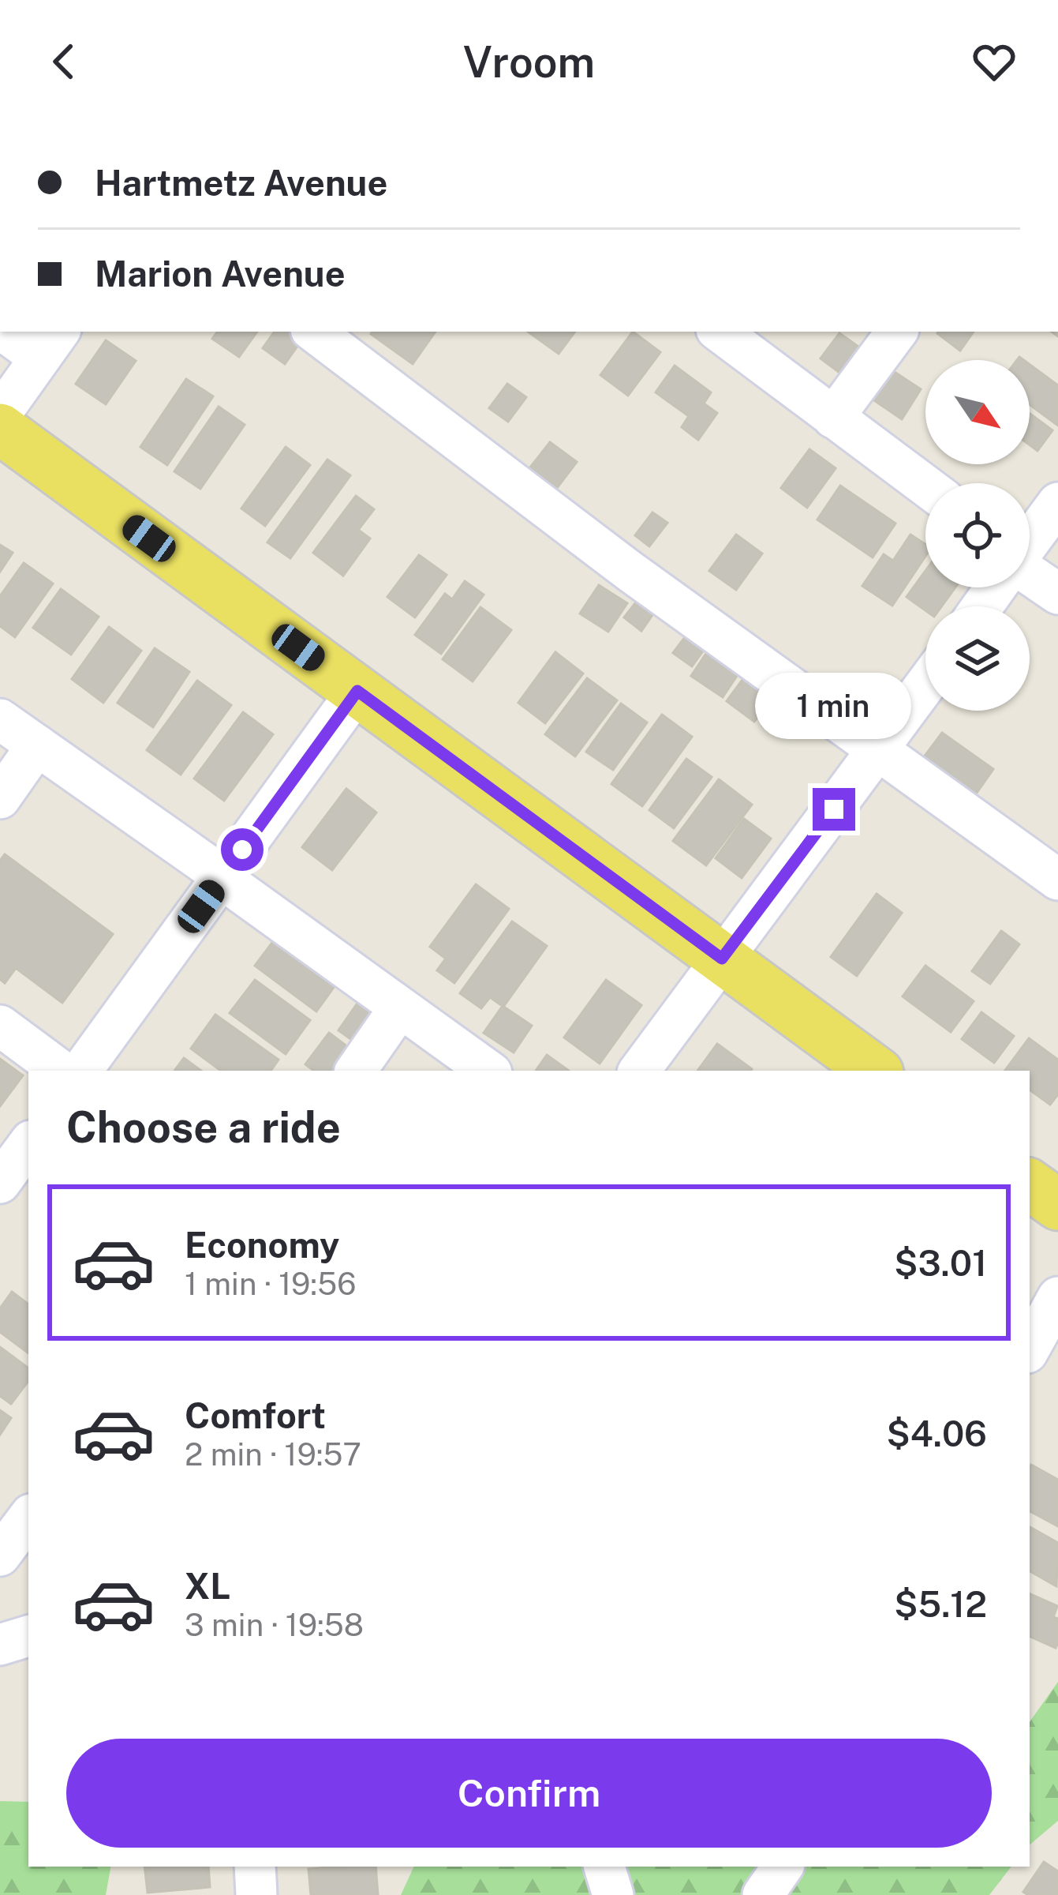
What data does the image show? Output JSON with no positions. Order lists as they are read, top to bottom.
{
  "north": "bottom right",
  "page": {
    "header": "Vroom",
    "banner": ["Hartmetz Avenue", "Marion Avenue"],
    "bubble": "1 min",
    "heading": "Choose a ride",
    "list": [
      {
        "name": "Economy",
        "note": "1 min · 19:56",
        "value": "$3.01"
      },
      {
        "name": "Comfort",
        "note": "2 min · 19:57",
        "value": "$4.06"
      },
      {
        "name": "XL",
        "note": "3 min · 19:58",
        "value": "$5.12"
      }
    ],
    "buttons": "Confirm"
  }
}
